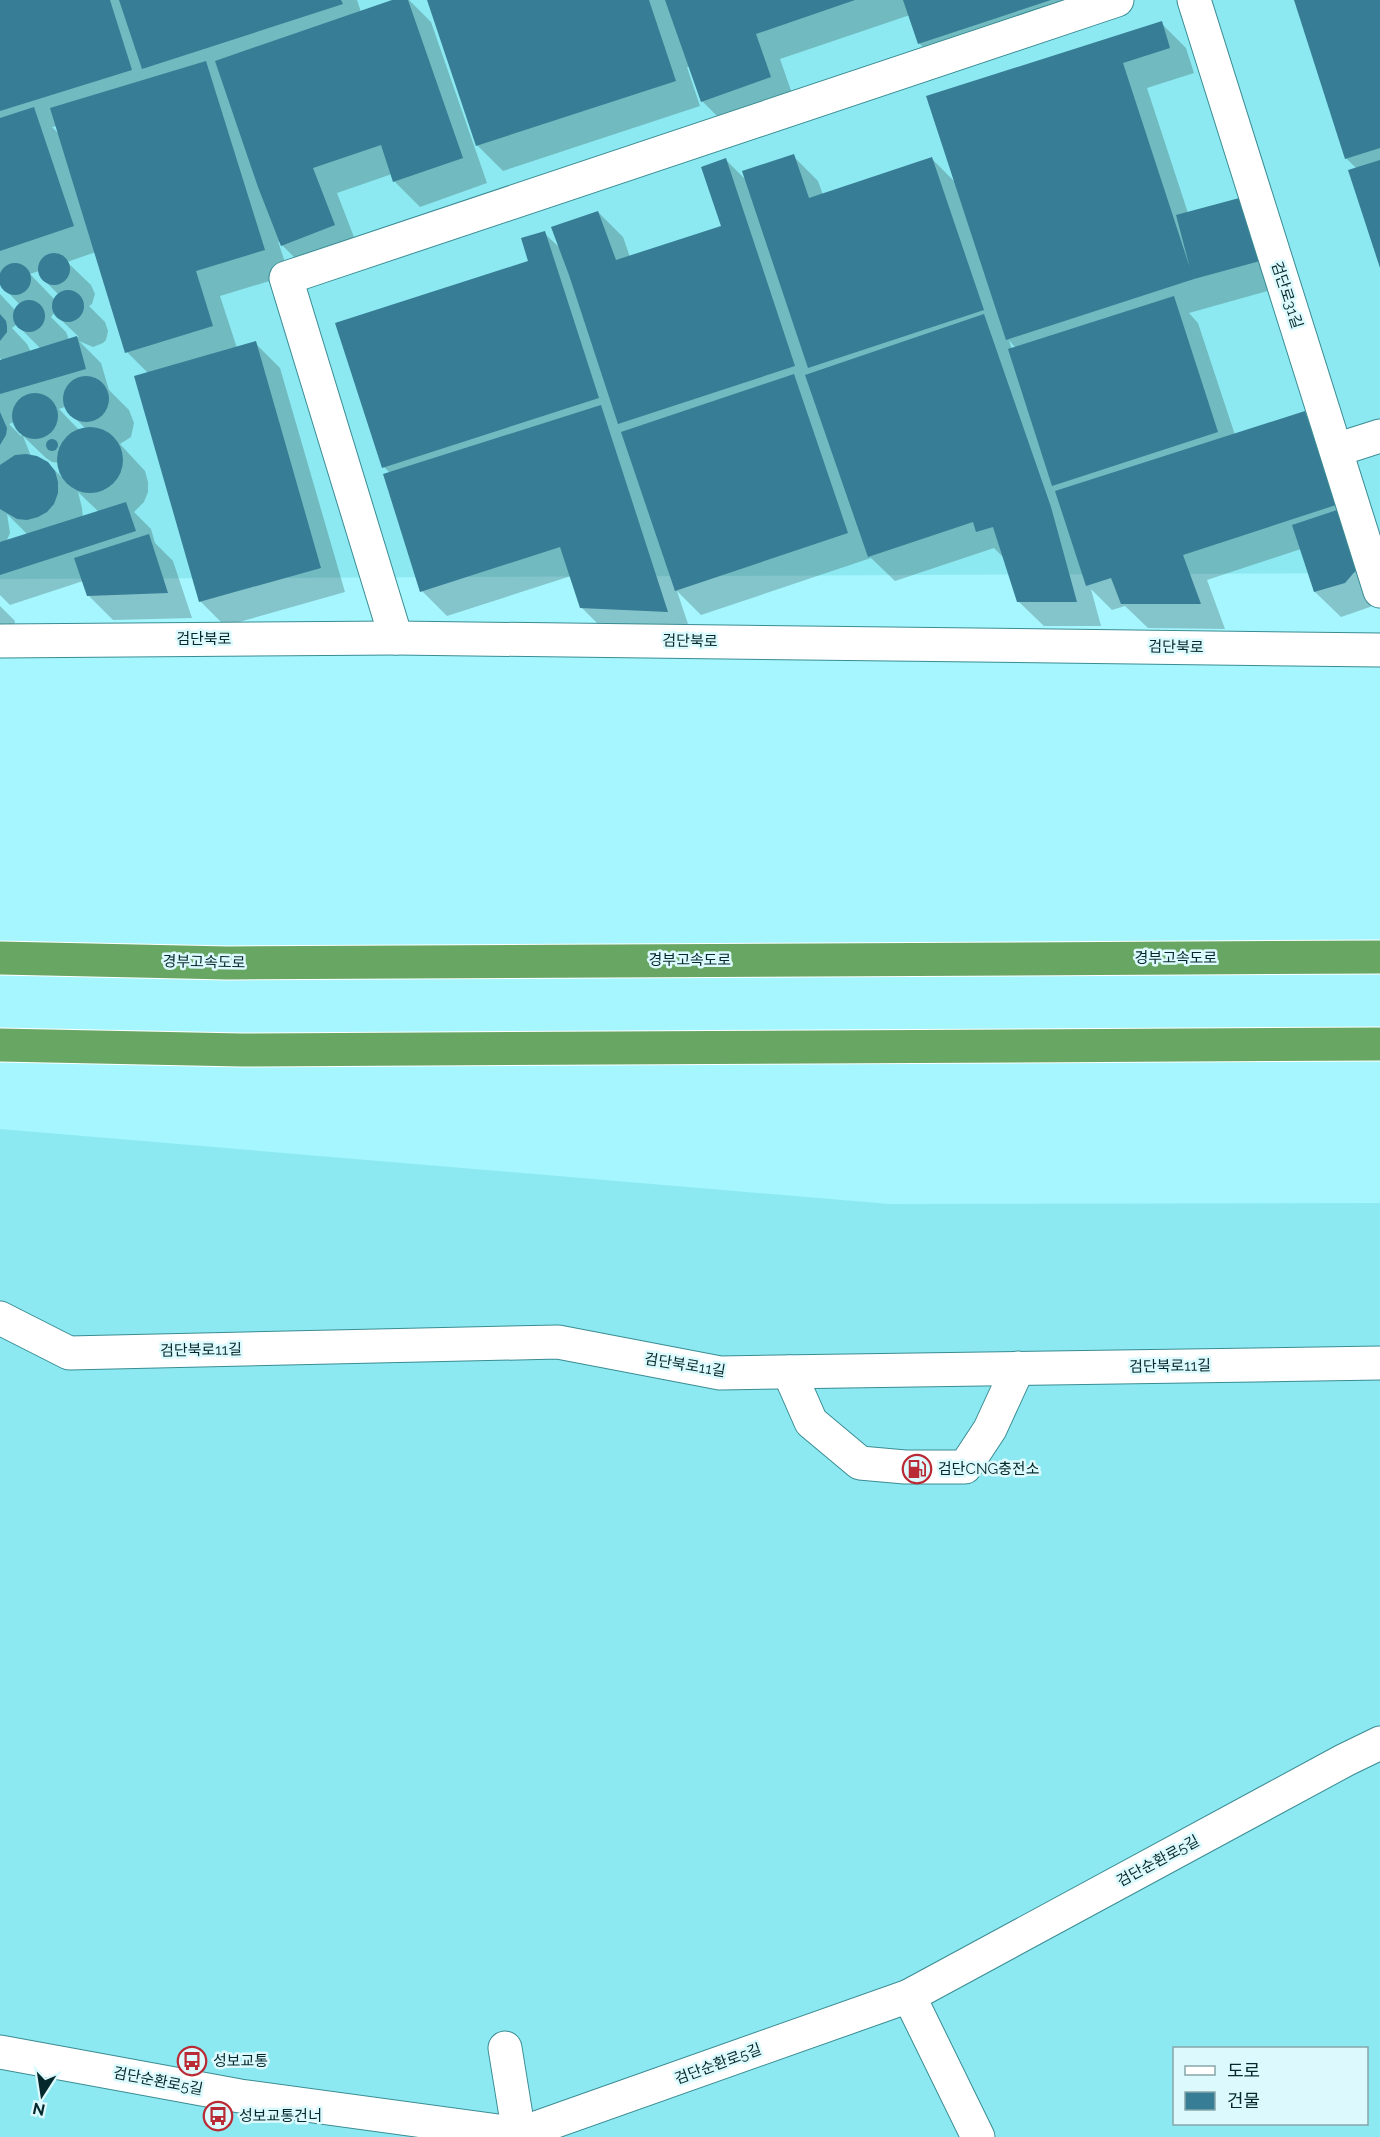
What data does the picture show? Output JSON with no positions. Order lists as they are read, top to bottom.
{
  "streets": {
    "highway": ["경부고속도로"],
    "street": [
      "검단로31길",
      "검단북로",
      "검단북로11길",
      "검단순환로5길"
    ]
  },
  "places": {
    "fuel station": ["검단CNG충전소"],
    "bus stop": ["성보교통", "성보교통건너"]
  },
  "legend": ["도로", "건물"],
  "north": "bottom"
}
